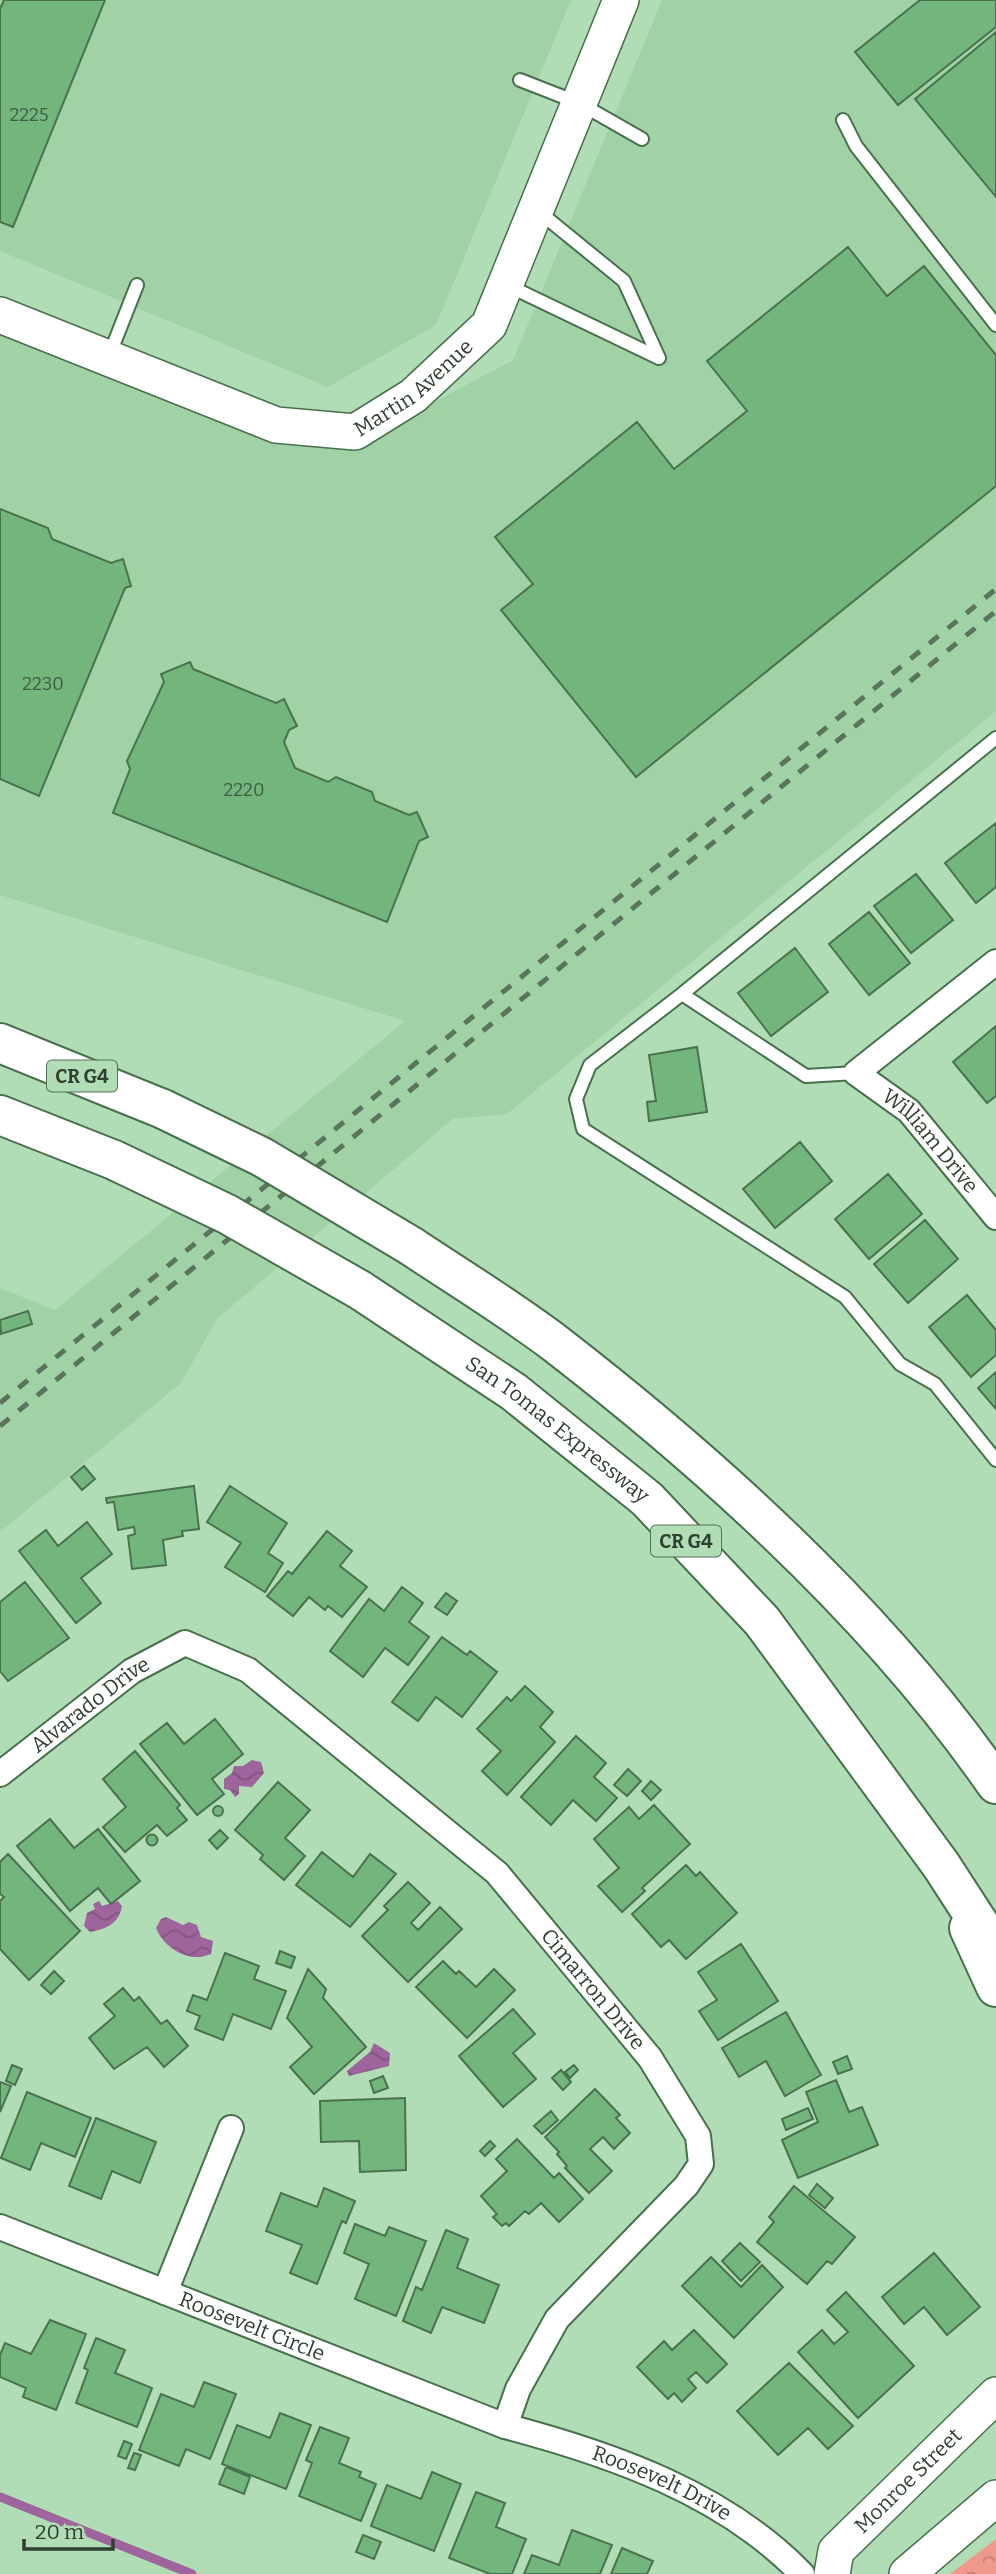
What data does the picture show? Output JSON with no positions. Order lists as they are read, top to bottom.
{
  "streets": {
    "highway": ["CR G4", "San Tomas Expressway"],
    "street": [
      "Martin Avenue",
      "William Drive",
      "Alvarado Drive",
      "Cimarron Drive",
      "Roosevelt Circle",
      "Monroe Street",
      "Roosevelt Drive"
    ]
  },
  "crossings": [
    ["Alvarado Drive", "Cimarron Drive"],
    ["Cimarron Drive", "Roosevelt Circle"],
    ["Cimarron Drive", "Roosevelt Drive"],
    ["Roosevelt Circle", "Roosevelt Drive"]
  ],
  "house_numbers": ["2225", "2230", "2220"],
  "scale_bar": "20 m"
}
